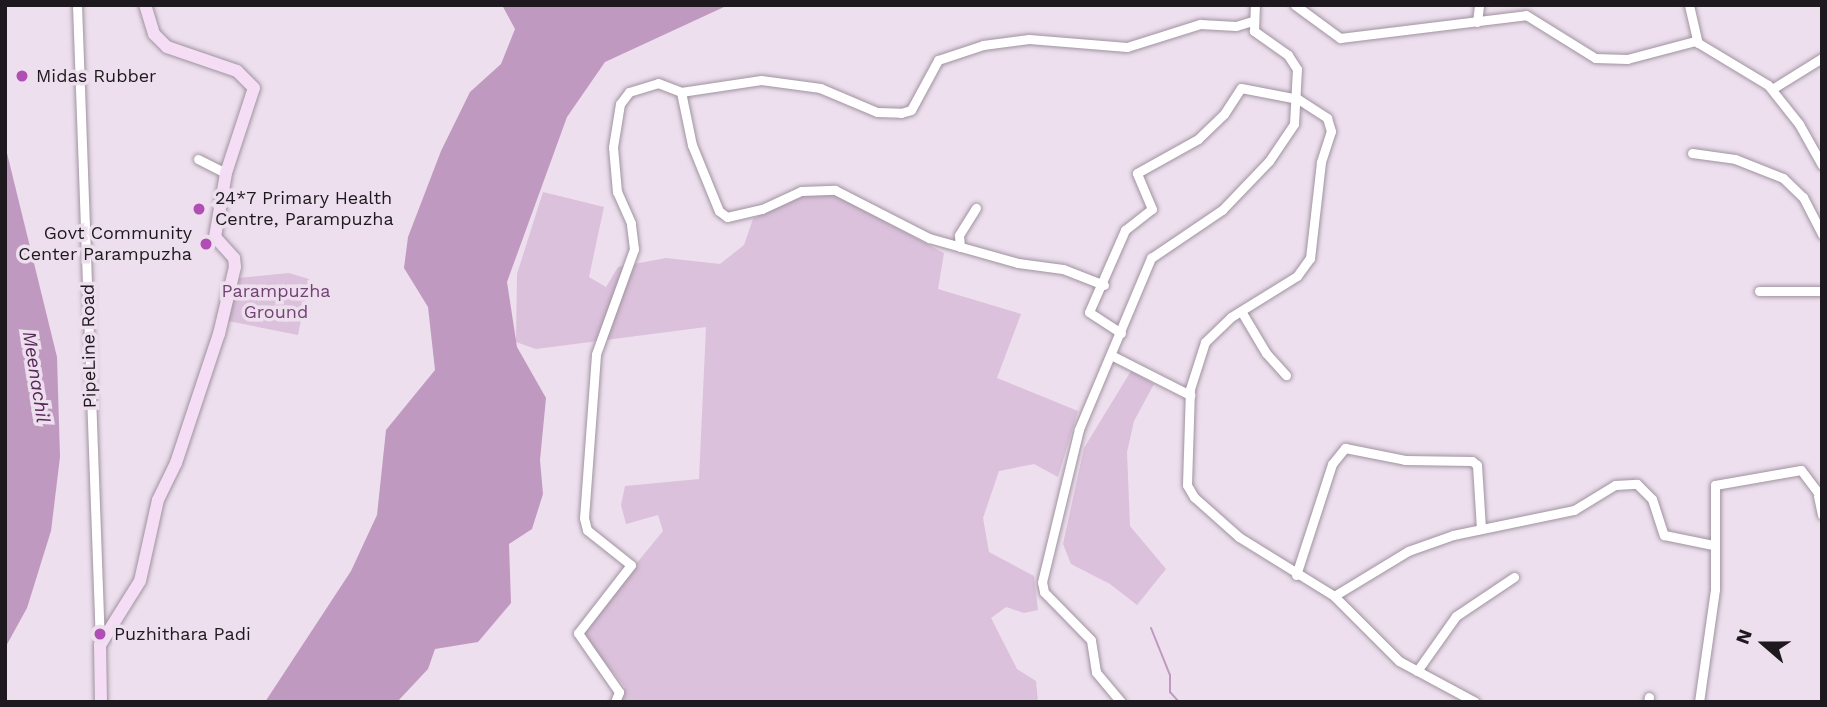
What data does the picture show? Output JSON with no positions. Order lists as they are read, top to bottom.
{
  "streets": {
    "street": ["PipeLine Road"]
  },
  "water": ["Meenachil"],
  "parks": ["Parampuzha Ground"],
  "places": [
    "Midas Rubber",
    "24*7 Primary Health Centre, Parampuzha",
    "Govt Community Center Parampuzha",
    "Puzhithara Padi"
  ],
  "north": "left"
}
